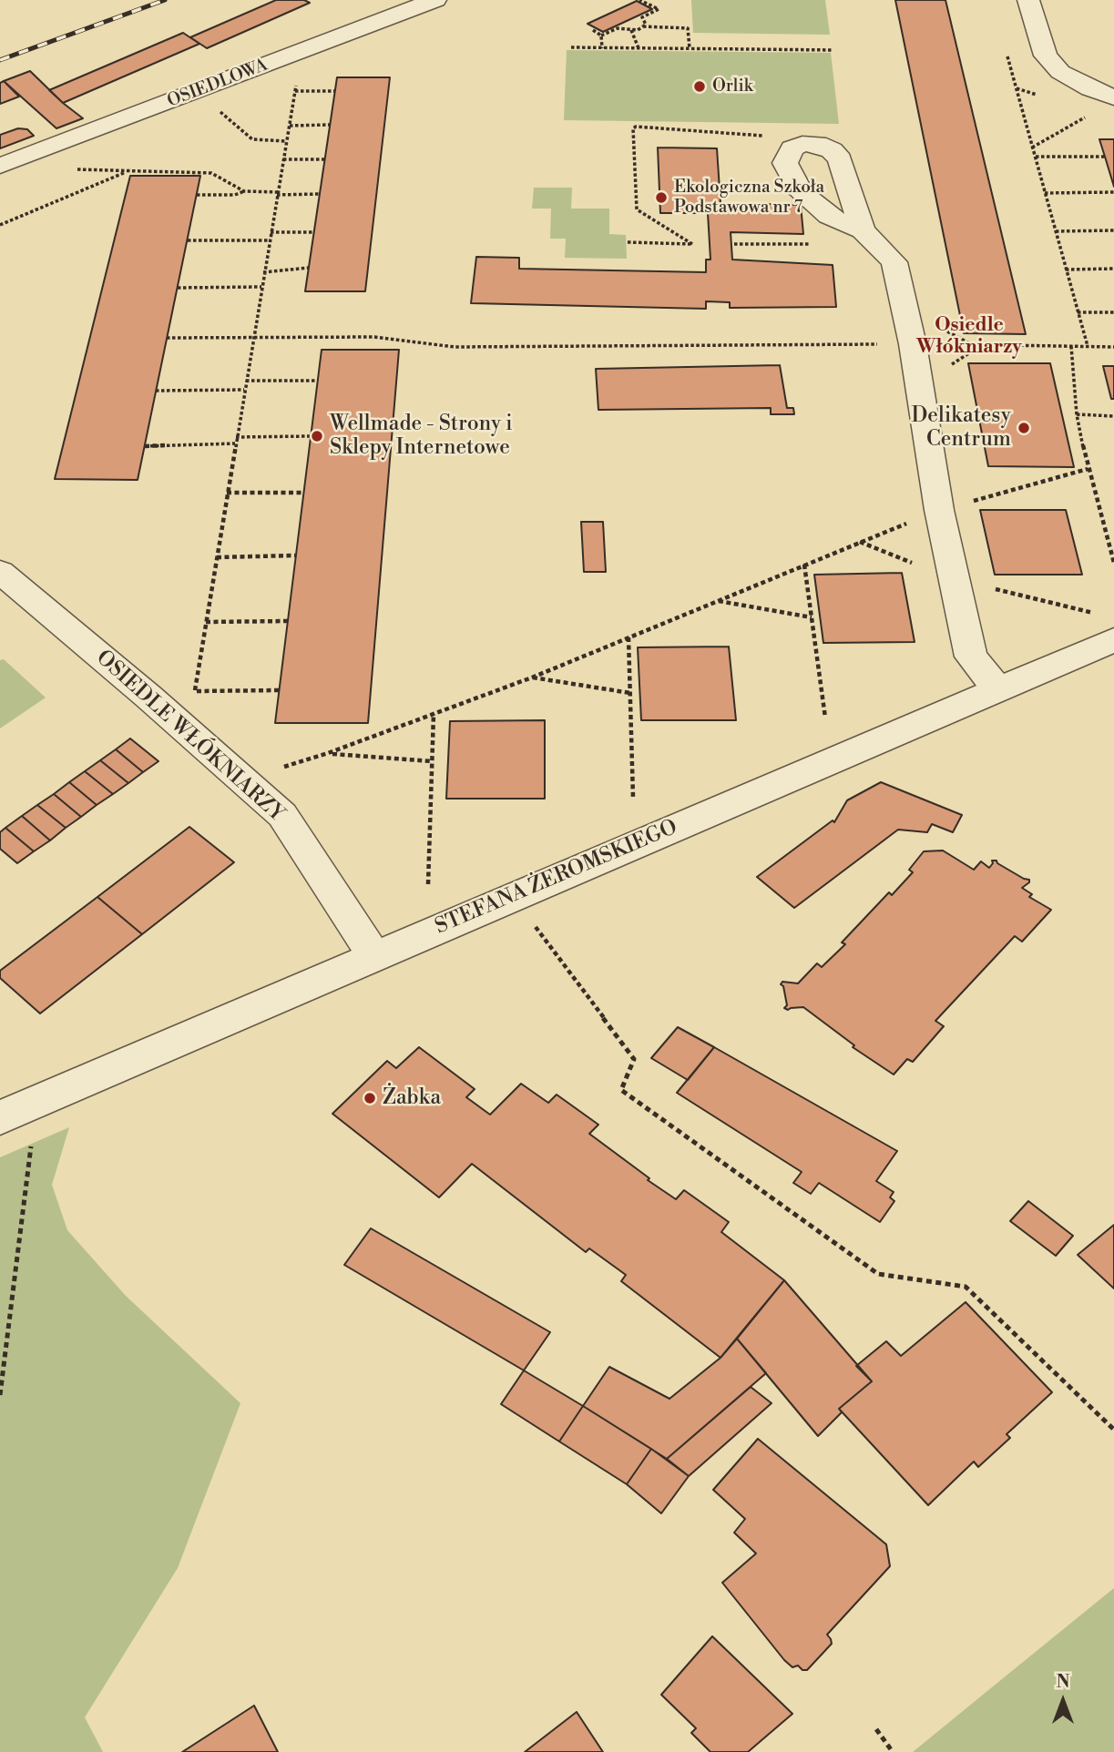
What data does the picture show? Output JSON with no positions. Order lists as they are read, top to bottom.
{
  "streets": {
    "street": ["OSIEDLOWA", "OSIEDLE WŁÓKNIARZY", "STEFANA ŻEROMSKIEGO"]
  },
  "crossings": [
    ["OSIEDLE WŁÓKNIARZY", "STEFANA ŻEROMSKIEGO"]
  ],
  "districts": ["Osiedle Włókniarzy"],
  "places": [
    "Orlik",
    "Ekologiczna Szkoła Podstawowa nr 7",
    "Delikatesy Centrum",
    "Wellmade - Strony i Sklepy Internetowe",
    "Żabka"
  ],
  "north": "top"
}
